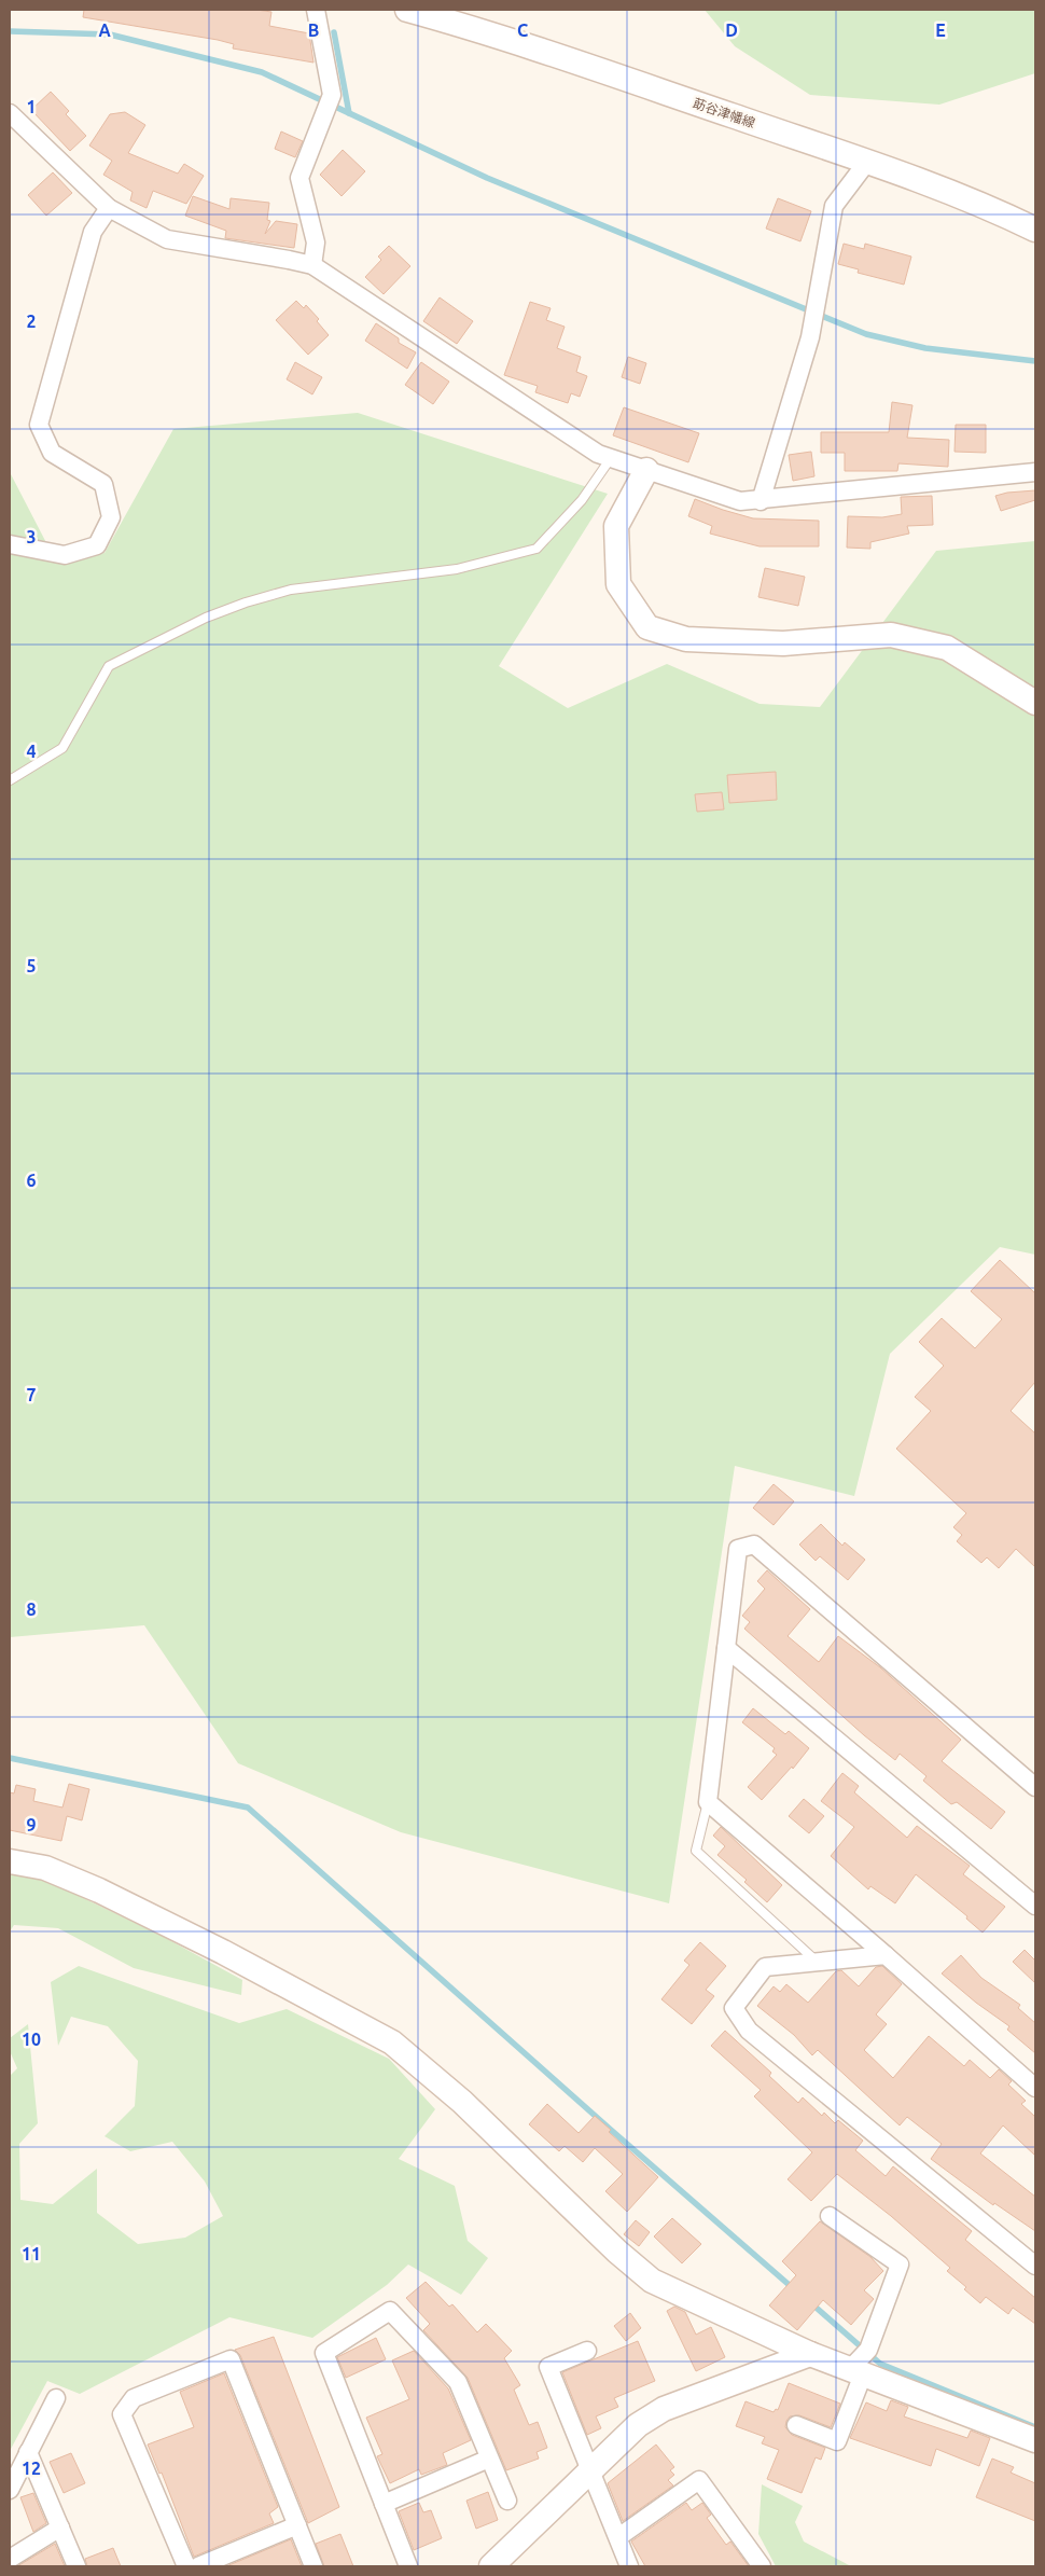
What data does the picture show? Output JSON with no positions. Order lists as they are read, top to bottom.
{
  "streets": {
    "street": ["莇谷津幡線"]
  },
  "grid": {
    "columns": [
      "A",
      "B",
      "C",
      "D",
      "E"
    ],
    "rows": [
      "1",
      "2",
      "3",
      "4",
      "5",
      "6",
      "7",
      "8",
      "9",
      "10",
      "11",
      "12"
    ]
  }
}
